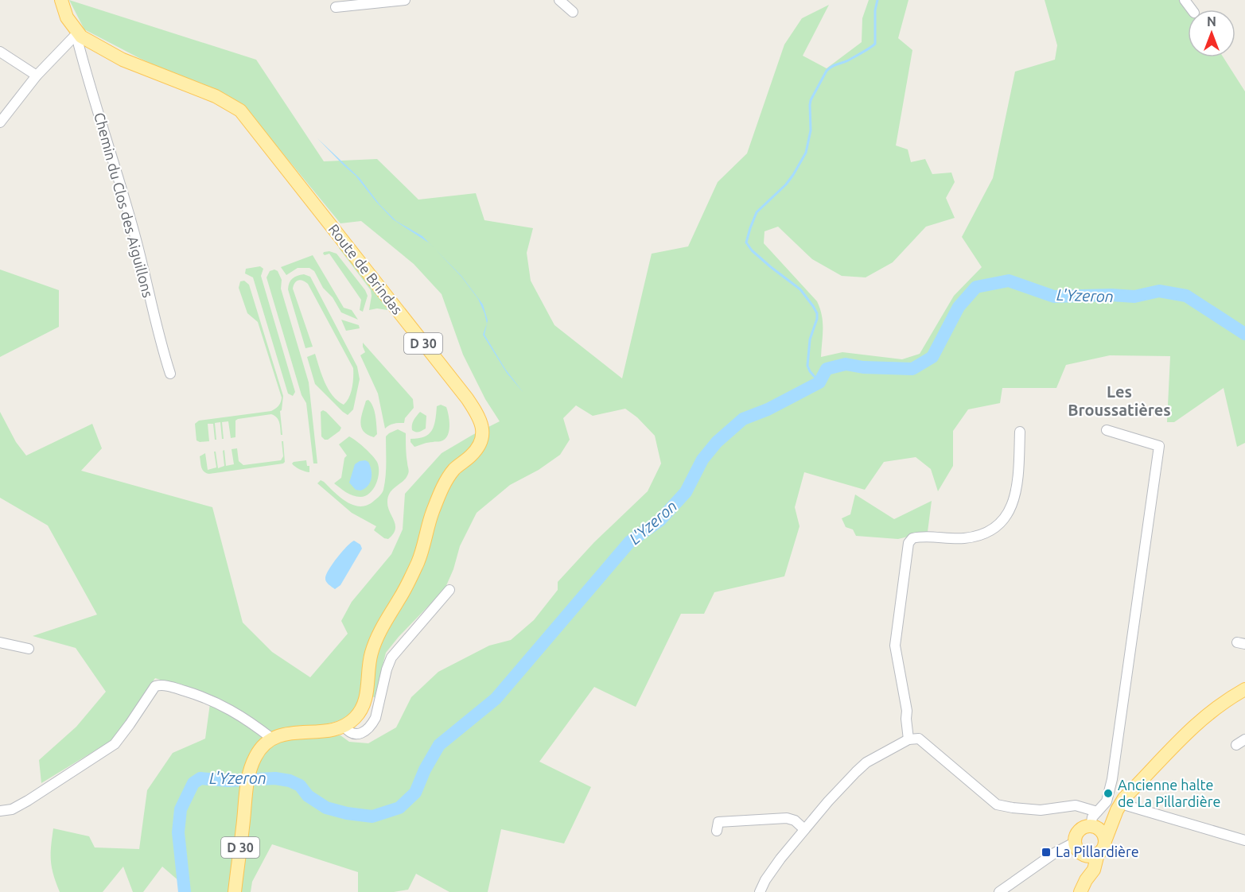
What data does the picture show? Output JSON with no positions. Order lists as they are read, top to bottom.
{
  "streets": {
    "main road": ["Route de Brindas", "D 30"],
    "street": ["Chemin du Clos des Aiguillons"]
  },
  "crossings": [
    ["Chemin du Clos des Aiguillons", "Route de Brindas"]
  ],
  "districts": ["Les Broussatières"],
  "water": ["L'Yzeron"],
  "places": {
    "other": ["Ancienne halte de La Pillardière"],
    "transit": ["La Pillardière"]
  },
  "north": "top"
}
